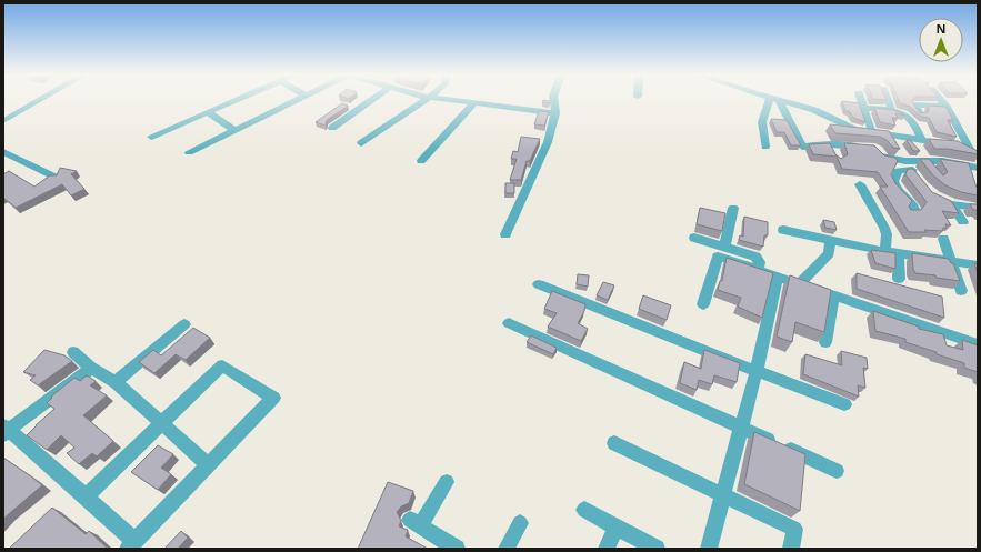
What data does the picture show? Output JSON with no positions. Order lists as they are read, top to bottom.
{
  "north": "top"
}
